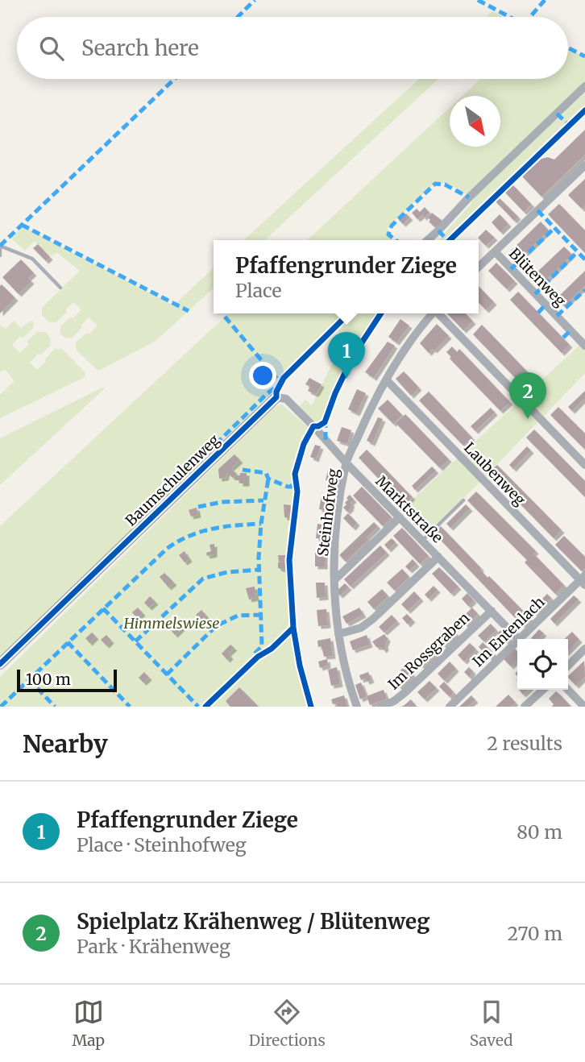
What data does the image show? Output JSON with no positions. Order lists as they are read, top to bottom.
{
  "streets": {
    "street": [
      "Blütenweg",
      "Laubenweg",
      "Baumschulenweg",
      "Marktstraße",
      "Steinhofweg",
      "Im Entenlach",
      "Im Rossgraben"
    ]
  },
  "crossings": [
    ["Laubenweg", "Steinhofweg"],
    ["Laubenweg", "Im Entenlach"],
    ["Baumschulenweg", "Marktstraße"],
    ["Marktstraße", "Steinhofweg"],
    ["Marktstraße", "Im Rossgraben"]
  ],
  "parks": ["Himmelswiese"],
  "scale_bar": "100 m",
  "north": "bottom right",
  "page": {
    "search": "Search here",
    "popup": ["Pfaffengrunder Ziege", "Place"],
    "pins": ["1", "2"],
    "scale": "100 m",
    "heading": ["Nearby", "2 results"],
    "list": [
      {
        "mark": "1",
        "name": "Pfaffengrunder Ziege",
        "note": "Place · Steinhofweg",
        "value": "80 m"
      },
      {
        "mark": "2",
        "name": "Spielplatz Krähenweg / Blütenweg",
        "note": "Park · Krähenweg",
        "value": "270 m"
      }
    ],
    "nav": ["Map", "Directions", "Saved"]
  }
}
